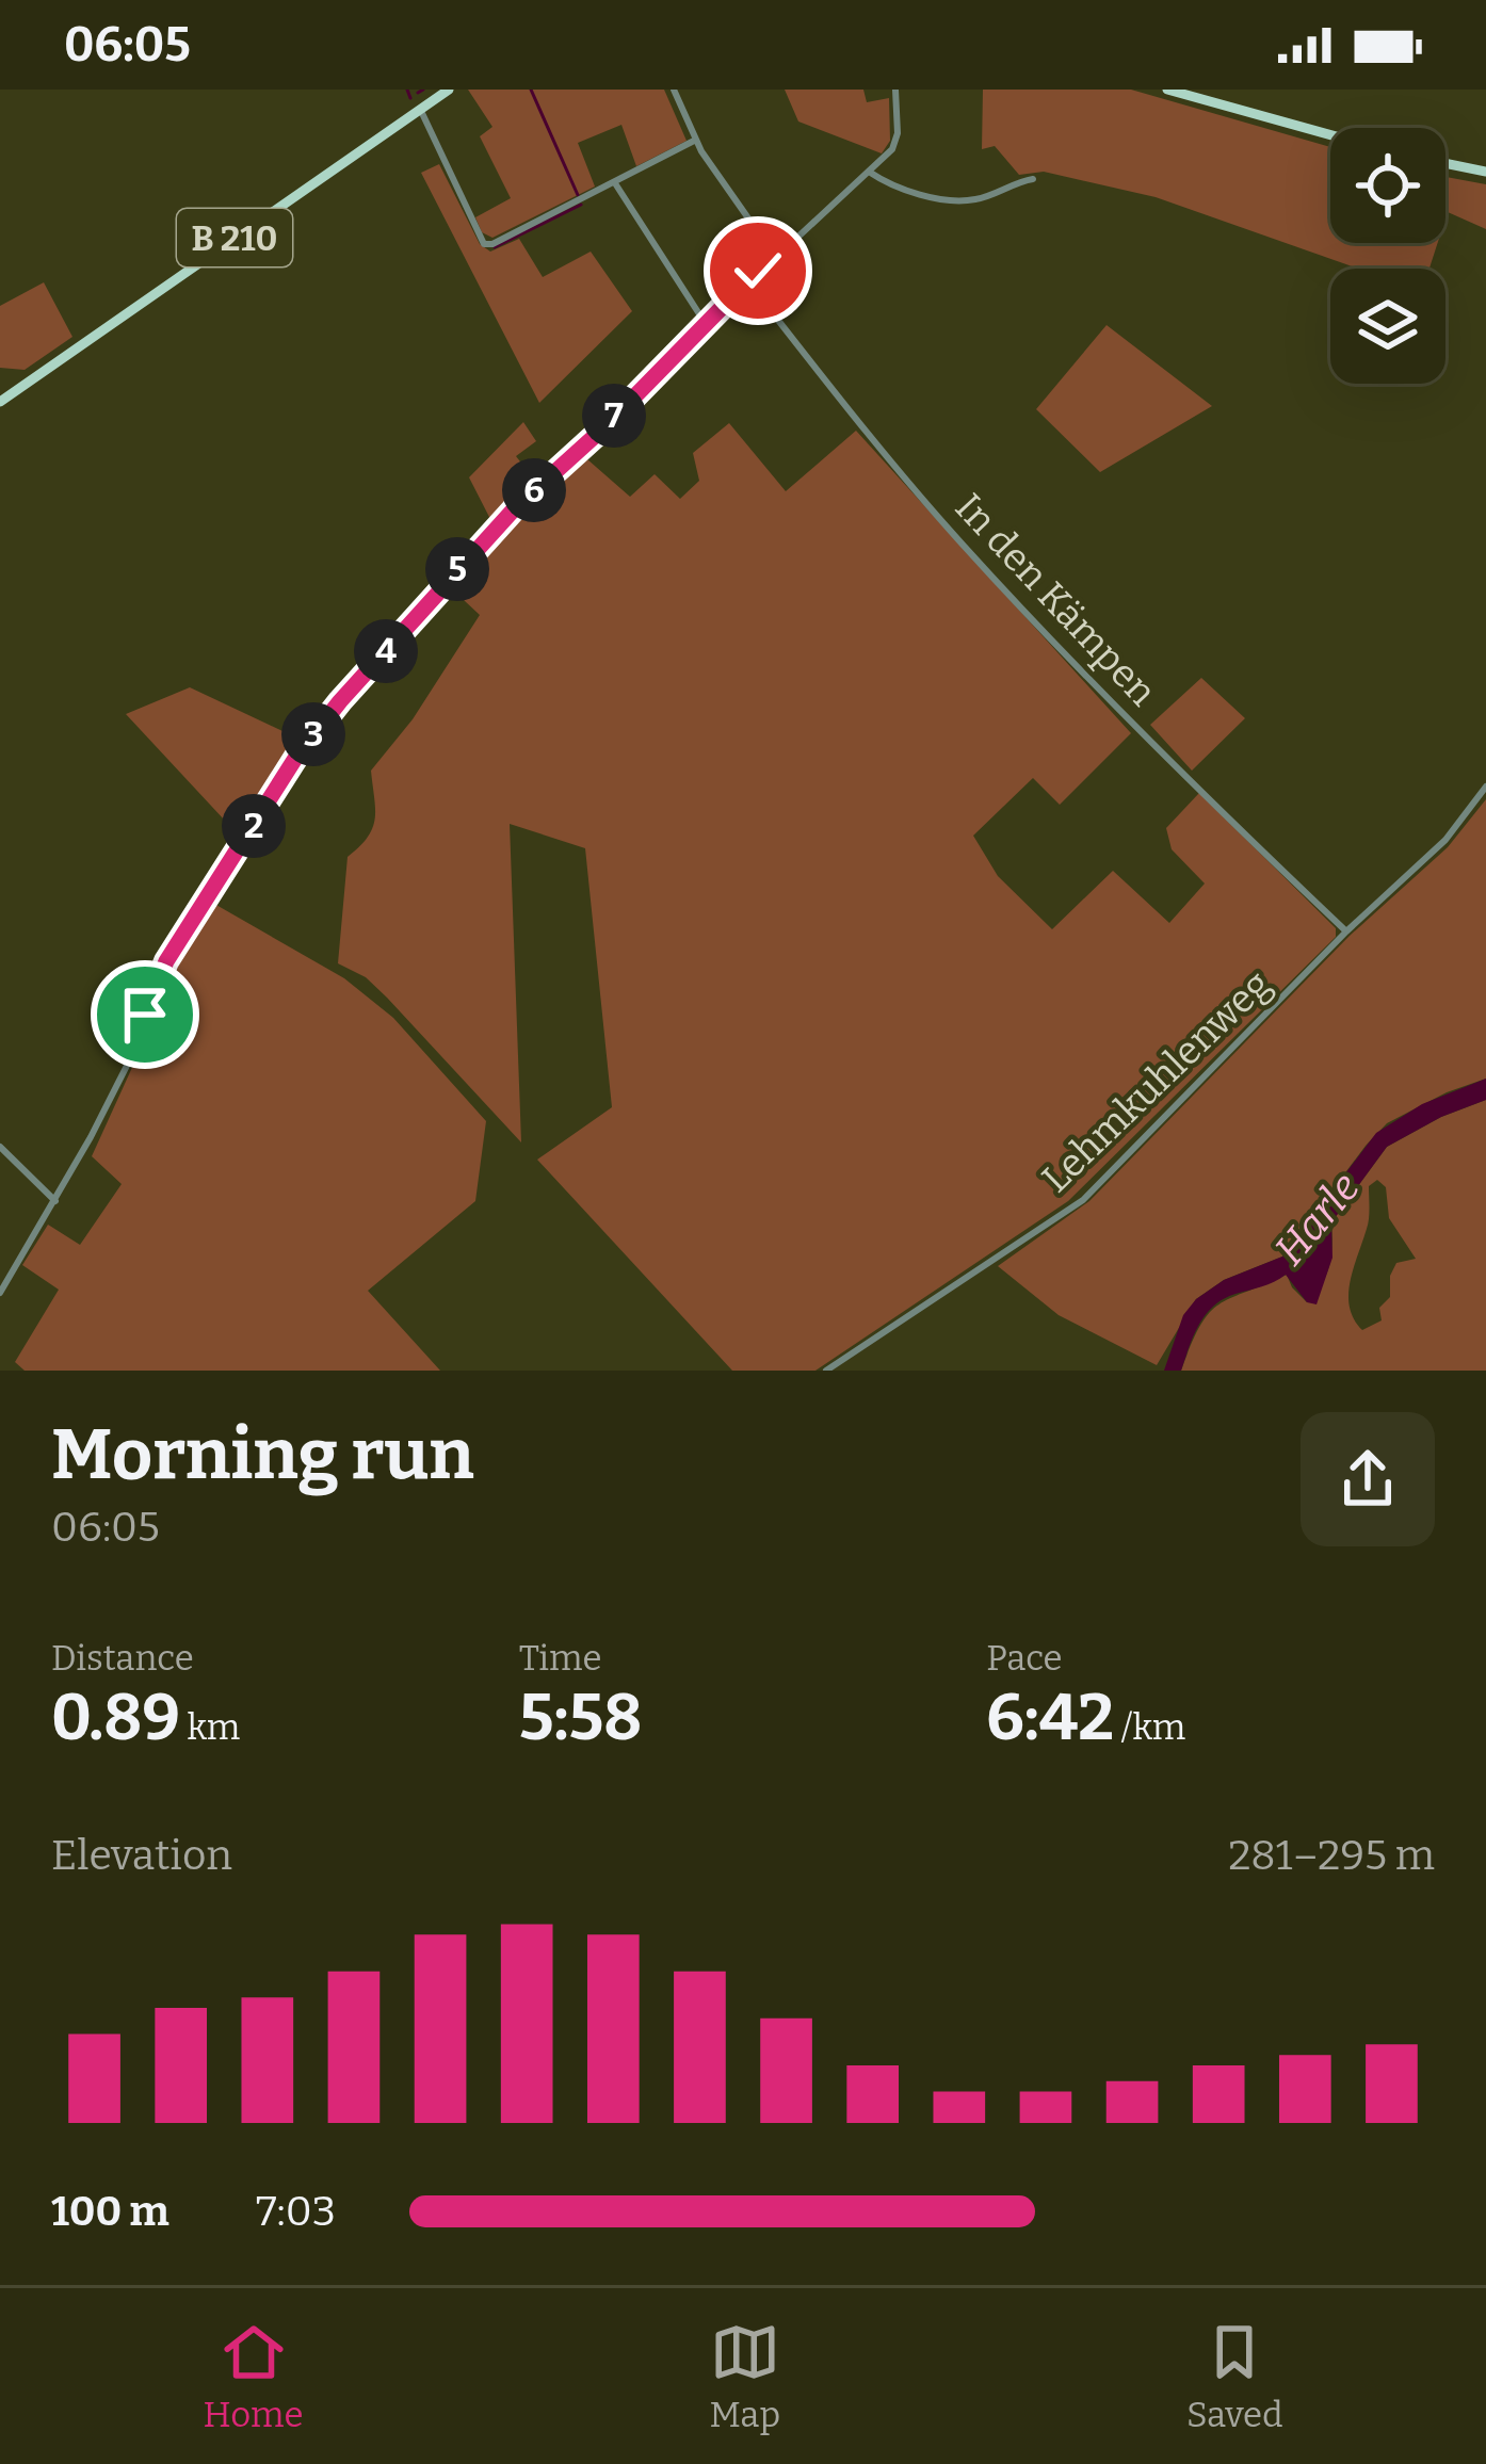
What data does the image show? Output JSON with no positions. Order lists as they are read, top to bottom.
{
  "streets": {
    "main road": ["B 210"],
    "street": ["In den Kämpen", "Lehmkuhlenweg"]
  },
  "crossings": [
    ["In den Kämpen", "Lehmkuhlenweg"]
  ],
  "water": ["Harle"],
  "page": {
    "status": "06:05",
    "pins": [
      "7",
      "6",
      "5",
      "4",
      "3",
      "2"
    ],
    "heading": ["Morning run", "06:05"],
    "stats": [
      ["Distance", "0.89 km"],
      ["Time", "5:58"],
      ["Pace", "6:42 /km"]
    ],
    "chart": ["Elevation", "281–295 m"],
    "list": [
      {
        "name": "100 m",
        "note": "7:03"
      }
    ],
    "tabs": ["Home", "Map", "Saved"]
  }
}
